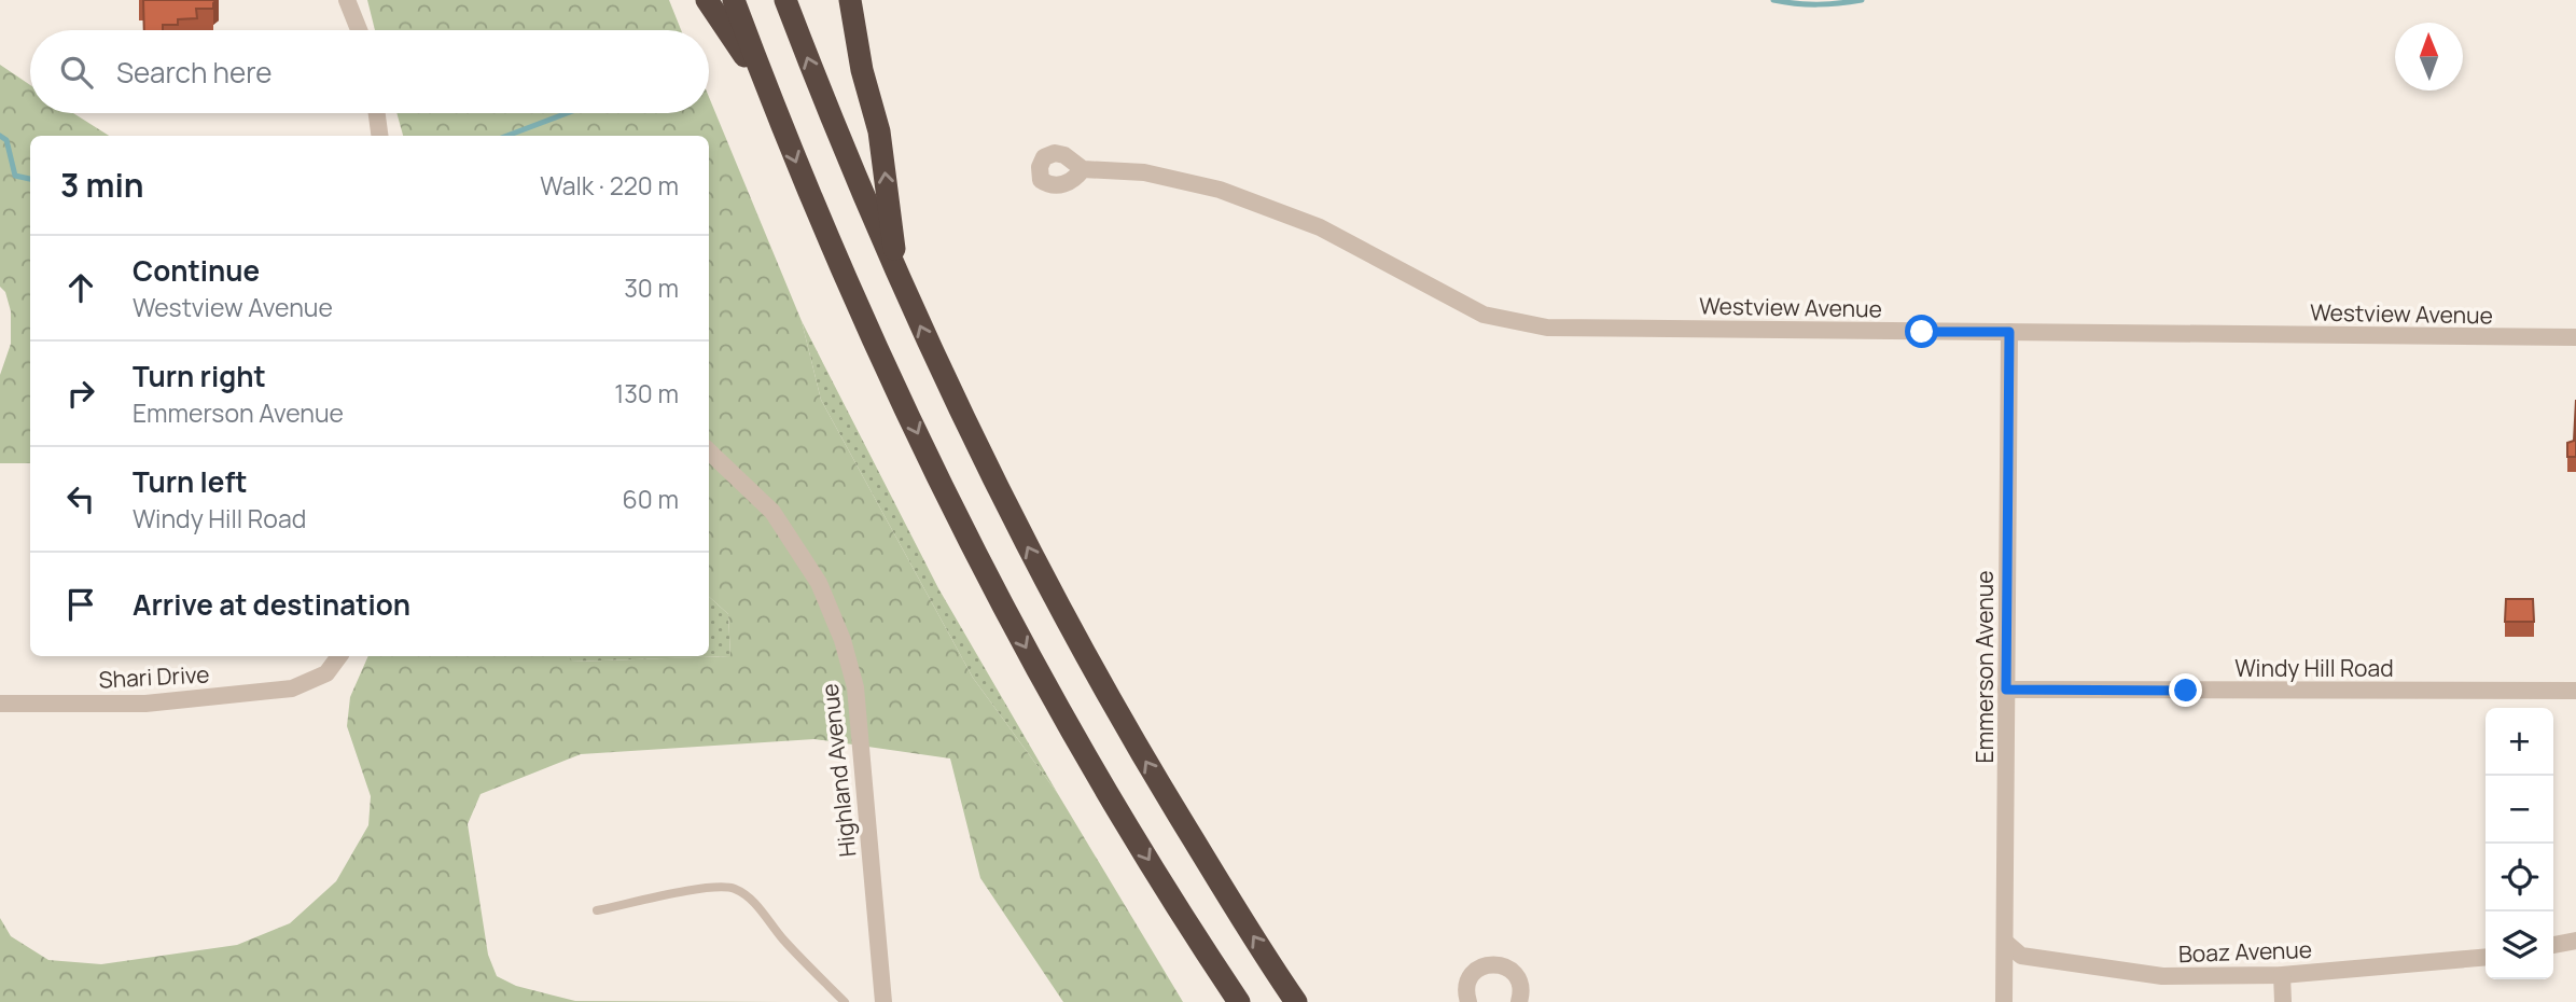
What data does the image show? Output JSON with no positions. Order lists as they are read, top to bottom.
{
  "streets": {
    "street": [
      "Westview Avenue",
      "Emmerson Avenue",
      "Windy Hill Road",
      "Shari Drive",
      "Highland Avenue",
      "Boaz Avenue"
    ]
  },
  "crossings": [
    ["Westview Avenue", "Emmerson Avenue"],
    ["Emmerson Avenue", "Windy Hill Road"],
    ["Emmerson Avenue", "Boaz Avenue"]
  ],
  "north": "top",
  "page": {
    "search": "Search here",
    "heading": ["3 min", "Walk · 220 m"],
    "list": [
      ["Continue", "Westview Avenue", "30 m"],
      ["Turn right", "Emmerson Avenue", "130 m"],
      ["Turn left", "Windy Hill Road", "60 m"],
      "Arrive at destination"
    ],
    "map_buttons": ["+", "−"]
  }
}
